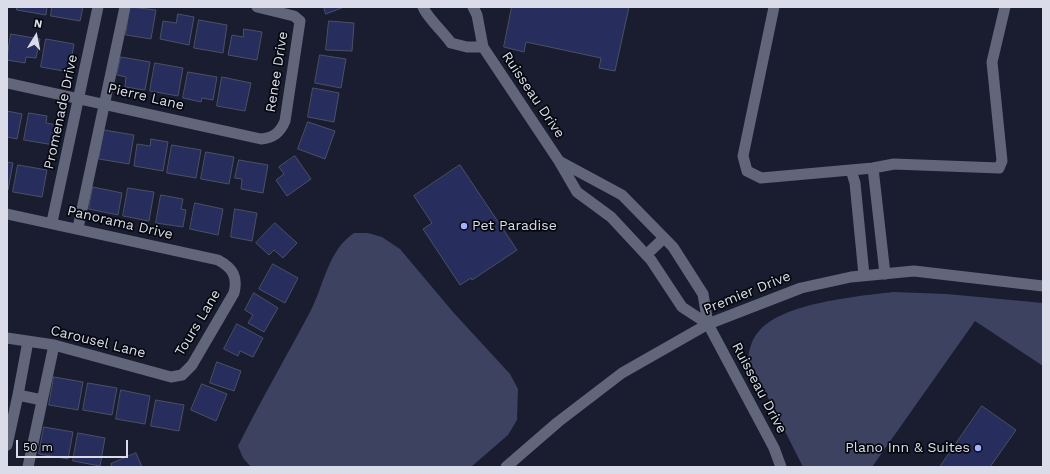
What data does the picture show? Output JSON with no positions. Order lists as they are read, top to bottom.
{
  "streets": {
    "street": [
      "Renee Drive",
      "Ruisseau Drive",
      "Pierre Lane",
      "Promenade Drive",
      "Panorama Drive",
      "Premier Drive",
      "Tours Lane",
      "Carousel Lane"
    ]
  },
  "crossings": [
    ["Renee Drive", "Pierre Lane"],
    ["Ruisseau Drive", "Premier Drive"],
    ["Pierre Lane", "Promenade Drive"],
    ["Promenade Drive", "Panorama Drive"],
    ["Panorama Drive", "Tours Lane"],
    ["Tours Lane", "Carousel Lane"]
  ],
  "places": ["Pet Paradise", "Plano Inn & Suites"],
  "scale_bar": "50 m",
  "north": "top"
}
